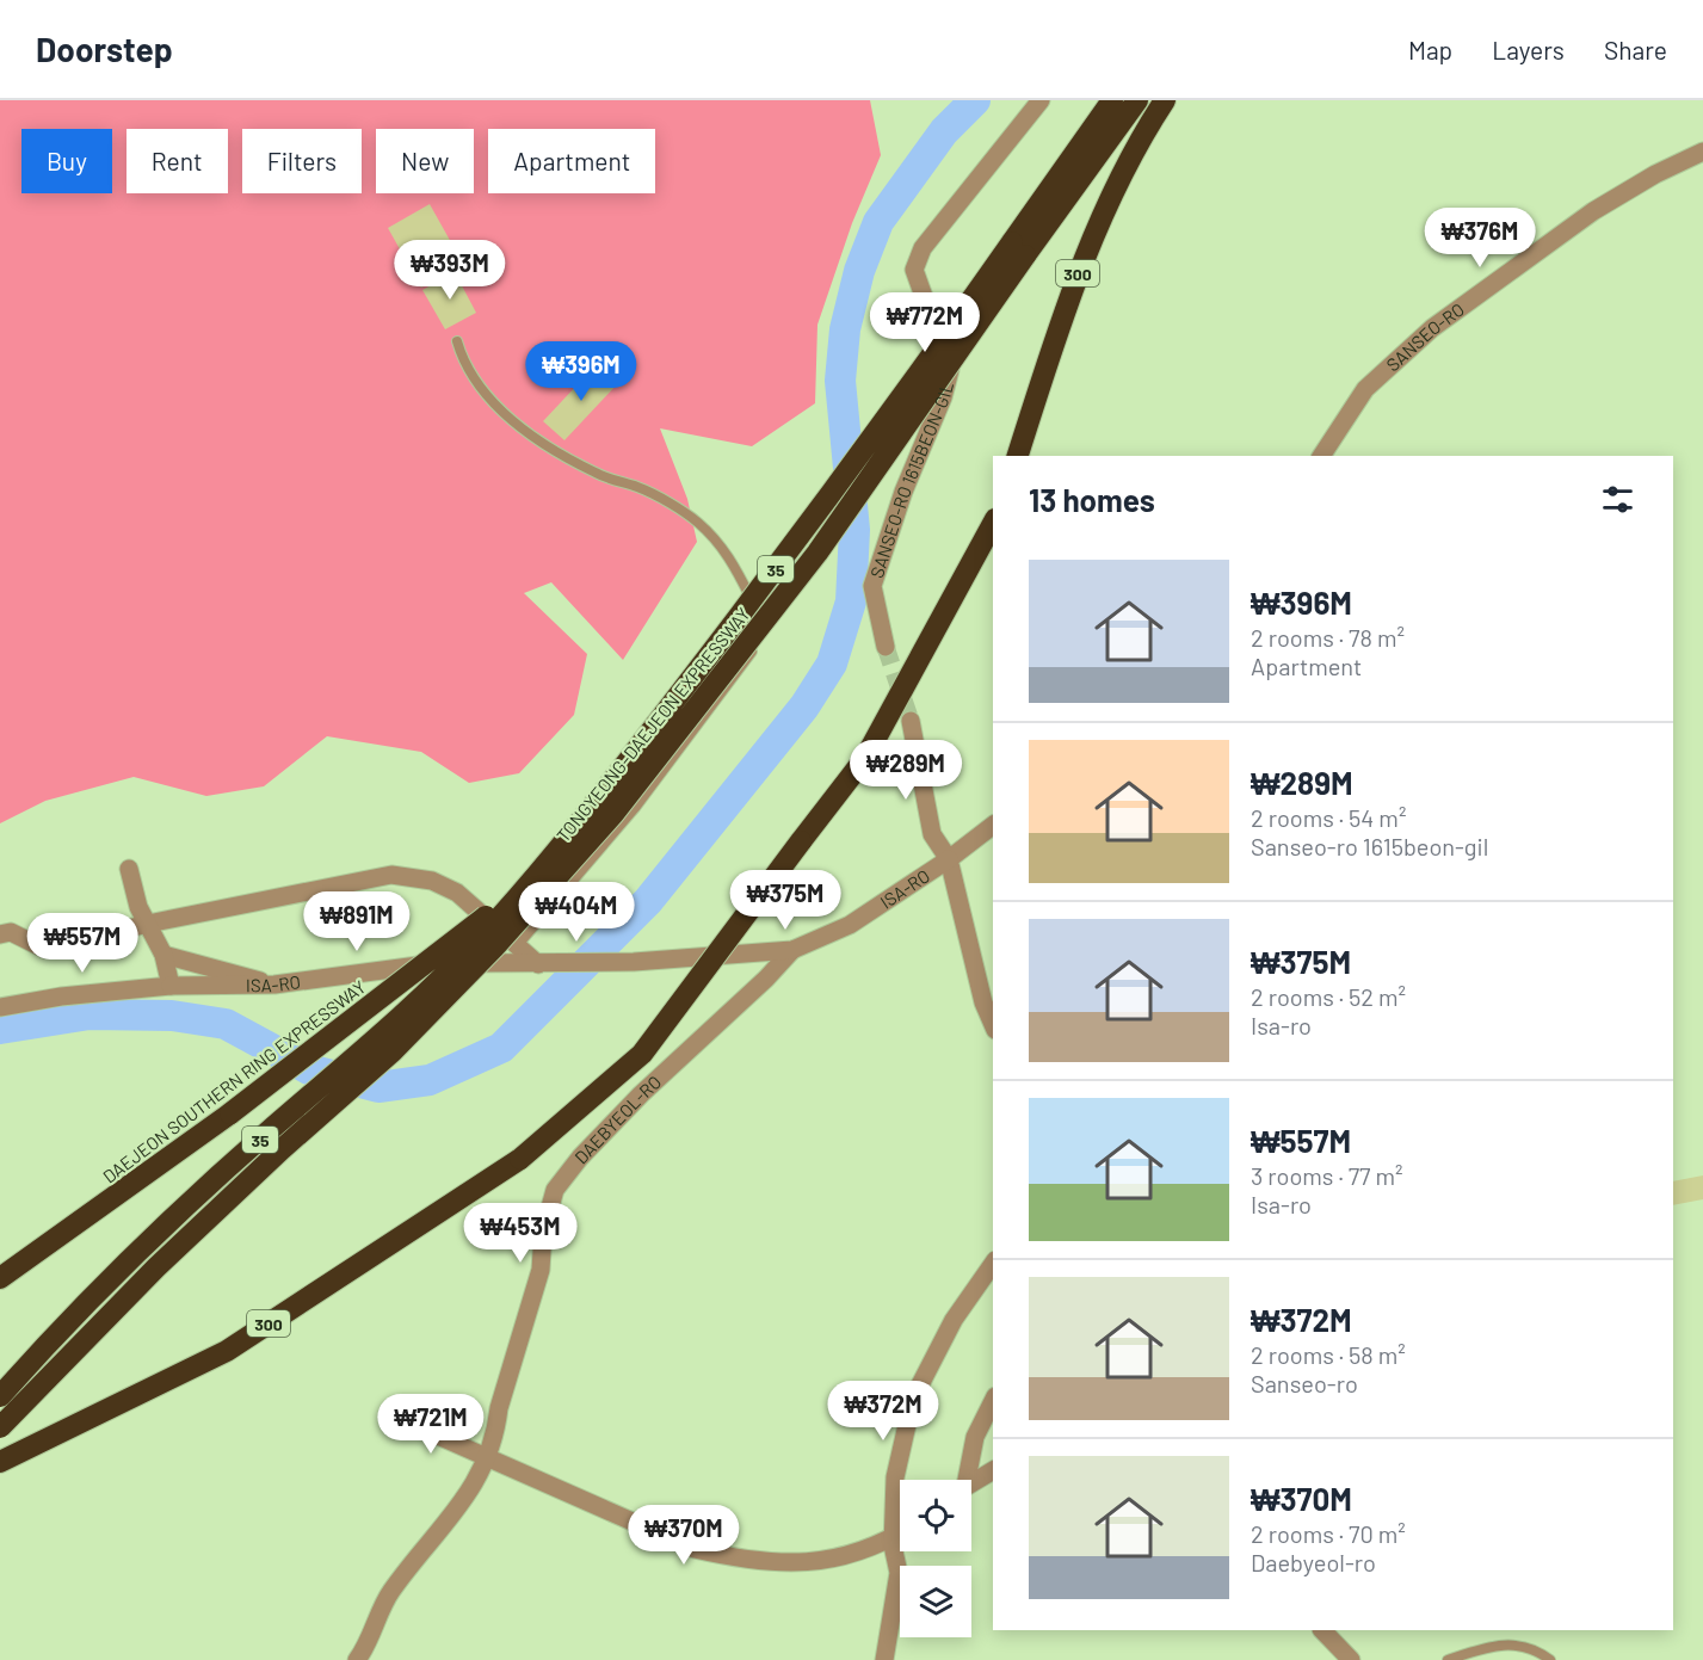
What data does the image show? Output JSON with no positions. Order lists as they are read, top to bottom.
{
  "streets": {
    "highway": [
      "300",
      "35",
      "TONGYEONG–DAEJEON EXPRESSWAY",
      "DAEJEON SOUTHERN RING EXPRESSWAY"
    ],
    "street": [
      "SANSEO-RO",
      "SANSEO-RO 1615BEON-GIL",
      "ISA-RO",
      "DAEBYEOL-RO"
    ]
  },
  "crossings": [
    ["TONGYEONG–DAEJEON EXPRESSWAY", "DAEJEON SOUTHERN RING EXPRESSWAY"],
    ["ISA-RO", "DAEBYEOL-RO"]
  ],
  "page": {
    "header": "Doorstep",
    "nav": ["Map", "Layers", "Share"],
    "chip": [
      "Buy",
      "Rent",
      "Filters",
      "New",
      "Apartment"
    ],
    "price": [
      "₩376M",
      "₩393M",
      "₩772M",
      "₩396M",
      "₩289M",
      "₩375M",
      "₩404M",
      "₩891M",
      "₩557M",
      "₩453M",
      "₩372M",
      "₩721M",
      "₩370M"
    ],
    "heading": "13 homes",
    "list": [
      {
        "name": "₩396M",
        "note": "2 rooms · 78 m² · Apartment"
      },
      {
        "name": "₩289M",
        "note": "2 rooms · 54 m² · Sanseo-ro 1615beon-gil"
      },
      {
        "name": "₩375M",
        "note": "2 rooms · 52 m² · Isa-ro"
      },
      {
        "name": "₩557M",
        "note": "3 rooms · 77 m² · Isa-ro"
      },
      {
        "name": "₩372M",
        "note": "2 rooms · 58 m² · Sanseo-ro"
      },
      {
        "name": "₩370M",
        "note": "2 rooms · 70 m² · Daebyeol-ro"
      }
    ]
  }
}
